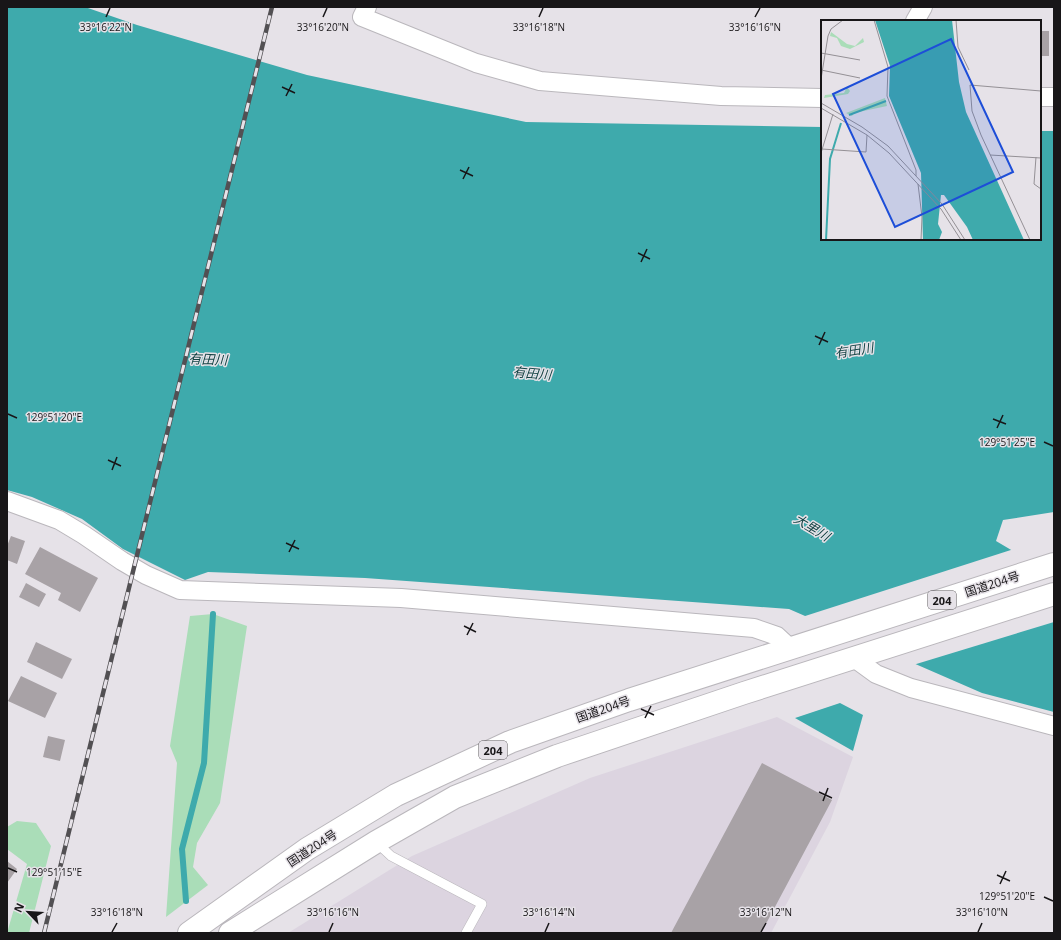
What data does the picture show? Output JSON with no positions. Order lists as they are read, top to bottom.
{
  "streets": {
    "highway": ["国道204号", "204"]
  },
  "water": ["有田川", "大里川"],
  "north": "top left",
  "coordinates": [
    "33°16'22\"N",
    "33°16'20\"N",
    "33°16'18\"N",
    "33°16'16\"N",
    "129°51'20\"E",
    "129°51'25\"E",
    "129°51'15\"E",
    "33°16'14\"N",
    "33°16'12\"N",
    "33°16'10\"N"
  ]
}
